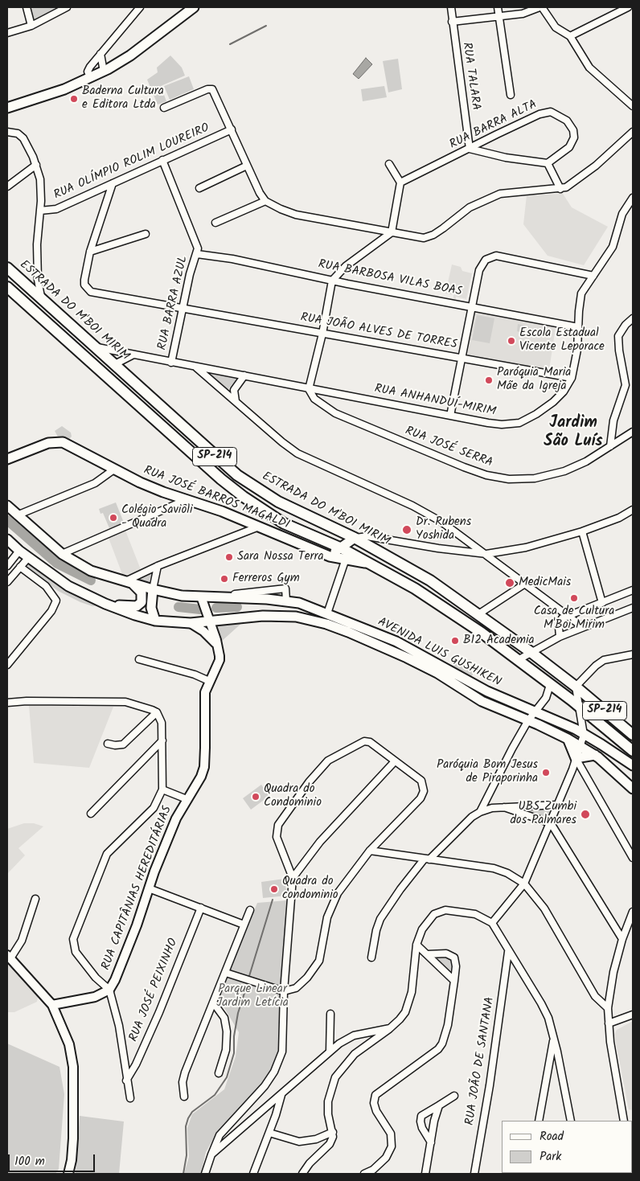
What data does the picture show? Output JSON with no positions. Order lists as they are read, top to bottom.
{
  "streets": {
    "main road": [
      "ESTRADA DO M'BOI MIRIM",
      "SP-214",
      "RUA JOSÉ BARROS MAGALDI",
      "AVENIDA LUIS GUSHIKEN"
    ],
    "street": [
      "RUA TALARA",
      "RUA BARRA ALTA",
      "RUA OLÍMPIO ROLIM LOUREIRO",
      "RUA BARBOSA VILAS BOAS",
      "RUA BARRA AZUL",
      "RUA JOÃO ALVES DE TORRES",
      "RUA ANHANDUÍ-MIRIM",
      "RUA JOSÉ SERRA",
      "RUA CAPITÂNIAS HEREDITÁRIAS",
      "RUA JOSÉ PEIXINHO",
      "RUA JOÃO DE SANTANA"
    ]
  },
  "crossings": [
    ["RUA TALARA", "RUA BARRA ALTA"],
    ["RUA BARBOSA VILAS BOAS", "RUA BARRA AZUL"],
    ["RUA BARBOSA VILAS BOAS", "RUA ANHANDUÍ-MIRIM"],
    ["RUA BARRA AZUL", "RUA JOÃO ALVES DE TORRES"],
    ["RUA BARRA AZUL", "RUA ANHANDUÍ-MIRIM"],
    ["ESTRADA DO M'BOI MIRIM", "RUA ANHANDUÍ-MIRIM"],
    ["RUA JOÃO ALVES DE TORRES", "RUA ANHANDUÍ-MIRIM"],
    ["RUA ANHANDUÍ-MIRIM", "RUA JOSÉ SERRA"],
    ["SP-214", "RUA JOSÉ BARROS MAGALDI"],
    ["AVENIDA LUIS GUSHIKEN", "RUA CAPITÂNIAS HEREDITÁRIAS"]
  ],
  "districts": ["Jardim São Luís"],
  "parks": ["Parque Linear Jardim Letícia"],
  "places": [
    "Baderna Cultura e Editora Ltda",
    "Escola Estadual Vicente Leporace",
    "Paróquia Maria Mãe da Igreja",
    "Colégio Savioli - Quadra",
    "Dr. Rubens Yoshida",
    "Sara Nossa Terra",
    "Ferreros Gym",
    "MedicMais",
    "Casa de Cultura M'Boi Mirim",
    "B12 Academia",
    "Paróquia Bom Jesus de Piraporinha",
    "Quadra do Condominio",
    "UBS Zumbi dos Palmares",
    "Quadra do condominio"
  ],
  "legend": ["Road", "Park"],
  "scale_bar": "100 m"
}
